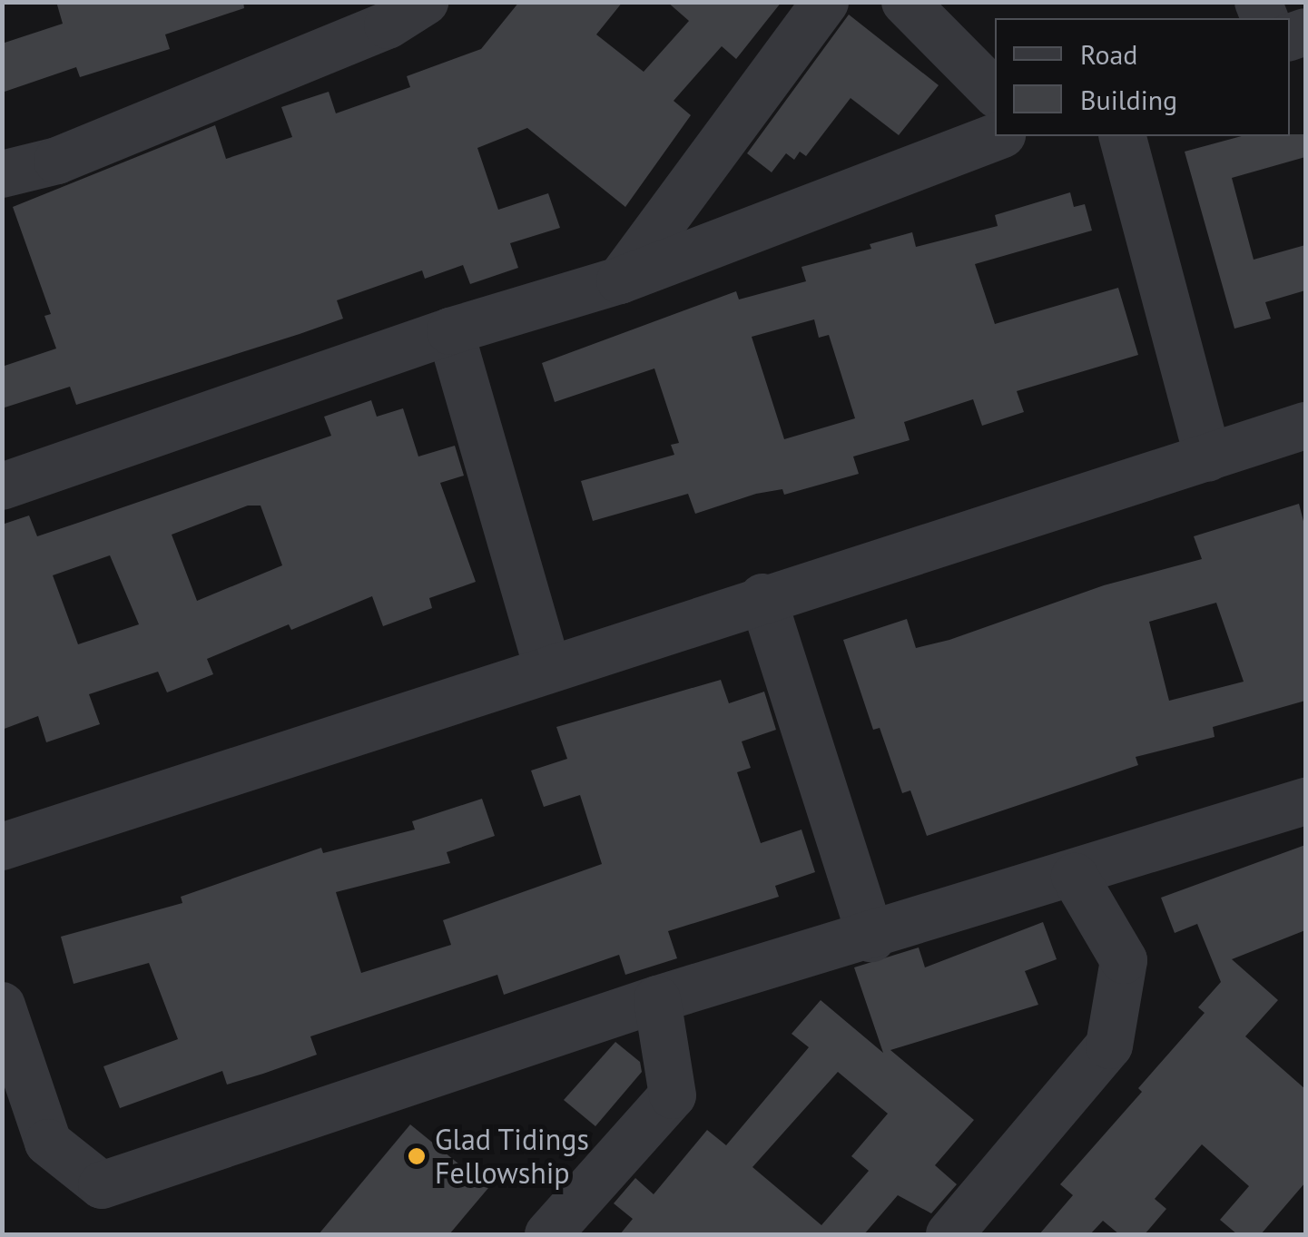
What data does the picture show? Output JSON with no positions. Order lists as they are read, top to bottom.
{
  "places": ["Glad Tidings Fellowship"],
  "legend": ["Road", "Building"]
}
